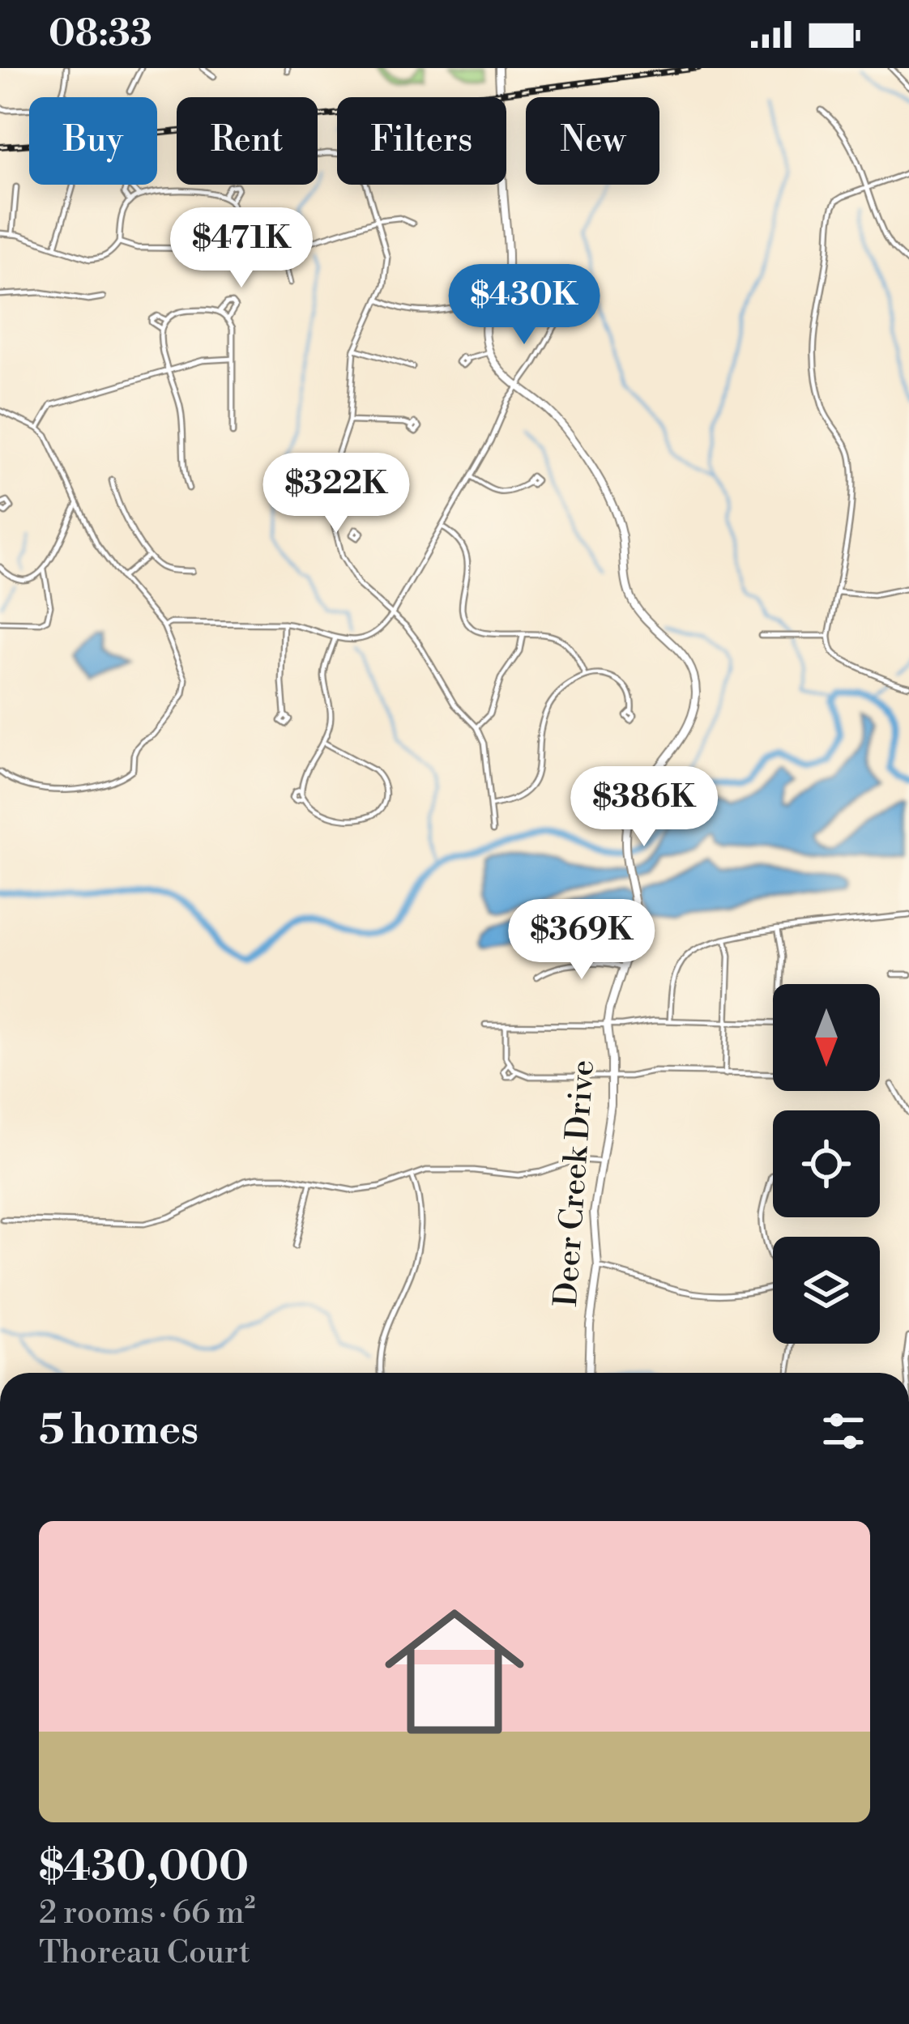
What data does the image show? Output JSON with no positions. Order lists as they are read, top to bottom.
{
  "streets": {
    "street": ["Deer Creek Drive"]
  },
  "north": "bottom",
  "page": {
    "status": "08:33",
    "chip": [
      "Buy",
      "Rent",
      "Filters",
      "New"
    ],
    "price": [
      "$471K",
      "$430K",
      "$322K",
      "$386K",
      "$369K"
    ],
    "heading": "5 homes",
    "list": [
      {
        "name": "$430,000",
        "note": "2 rooms · 66 m² · Thoreau Court"
      }
    ]
  }
}
